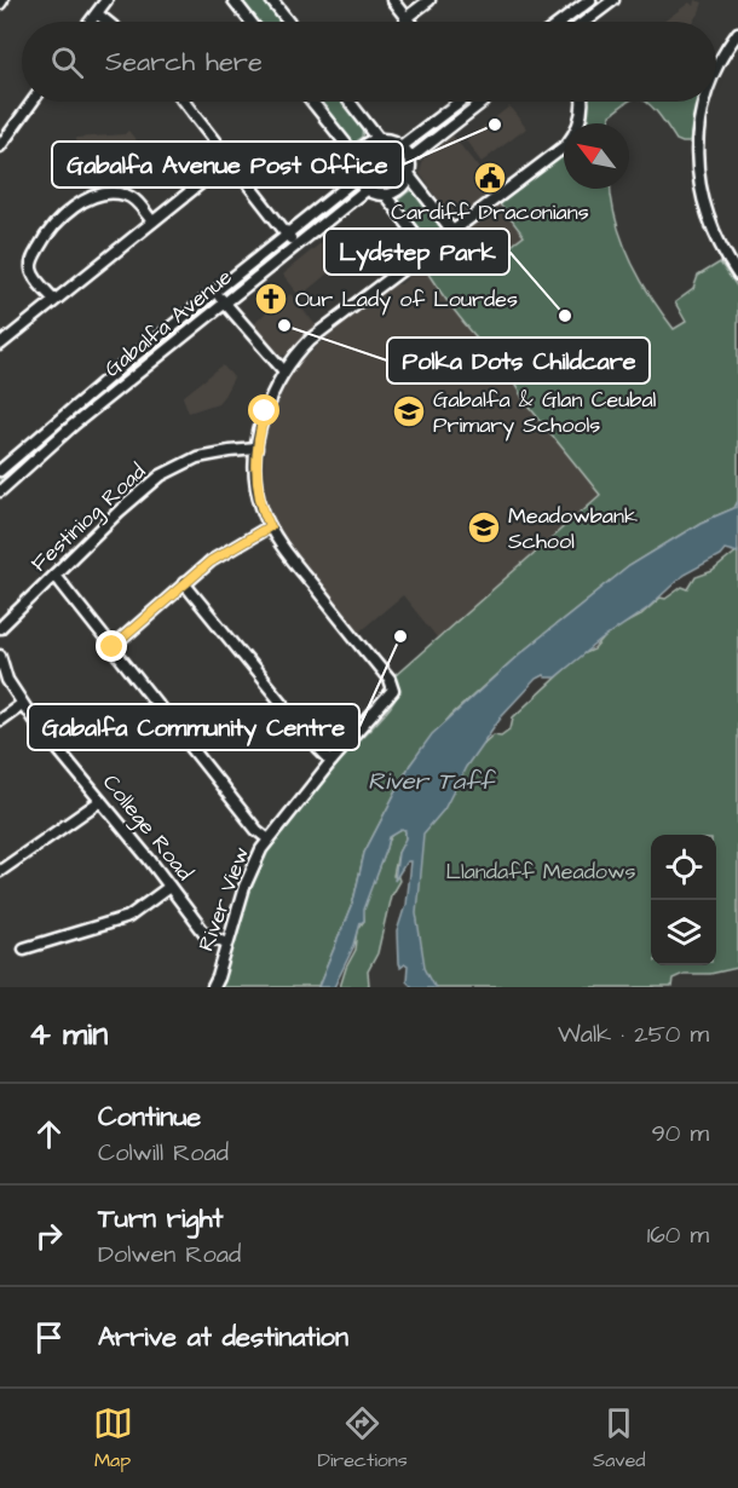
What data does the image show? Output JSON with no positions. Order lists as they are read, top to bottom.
{
  "streets": {
    "street": [
      "Gabalfa Avenue",
      "Festiniog Road",
      "College Road",
      "River View"
    ]
  },
  "crossings": [
    ["College Road", "River View"]
  ],
  "water": ["River Taff"],
  "parks": ["Llandaff Meadows"],
  "places": {
    "other": [
      "Gabalfa Avenue Post Office",
      "Lydstep Park",
      "Polka Dots Childcare",
      "Gabalfa Community Centre"
    ],
    "public building": ["Cardiff Draconians"],
    "church": ["Our Lady of Lourdes"],
    "school or university": ["Gabalfa & Glan Ceubal Primary Schools", "Meadowbank School"]
  },
  "north": "top left",
  "page": {
    "search": "Search here",
    "heading": ["4 min", "Walk · 250 m"],
    "list": [
      ["Continue", "Colwill Road", "90 m"],
      ["Turn right", "Dolwen Road", "160 m"],
      "Arrive at destination"
    ],
    "nav": ["Map", "Directions", "Saved"]
  }
}
